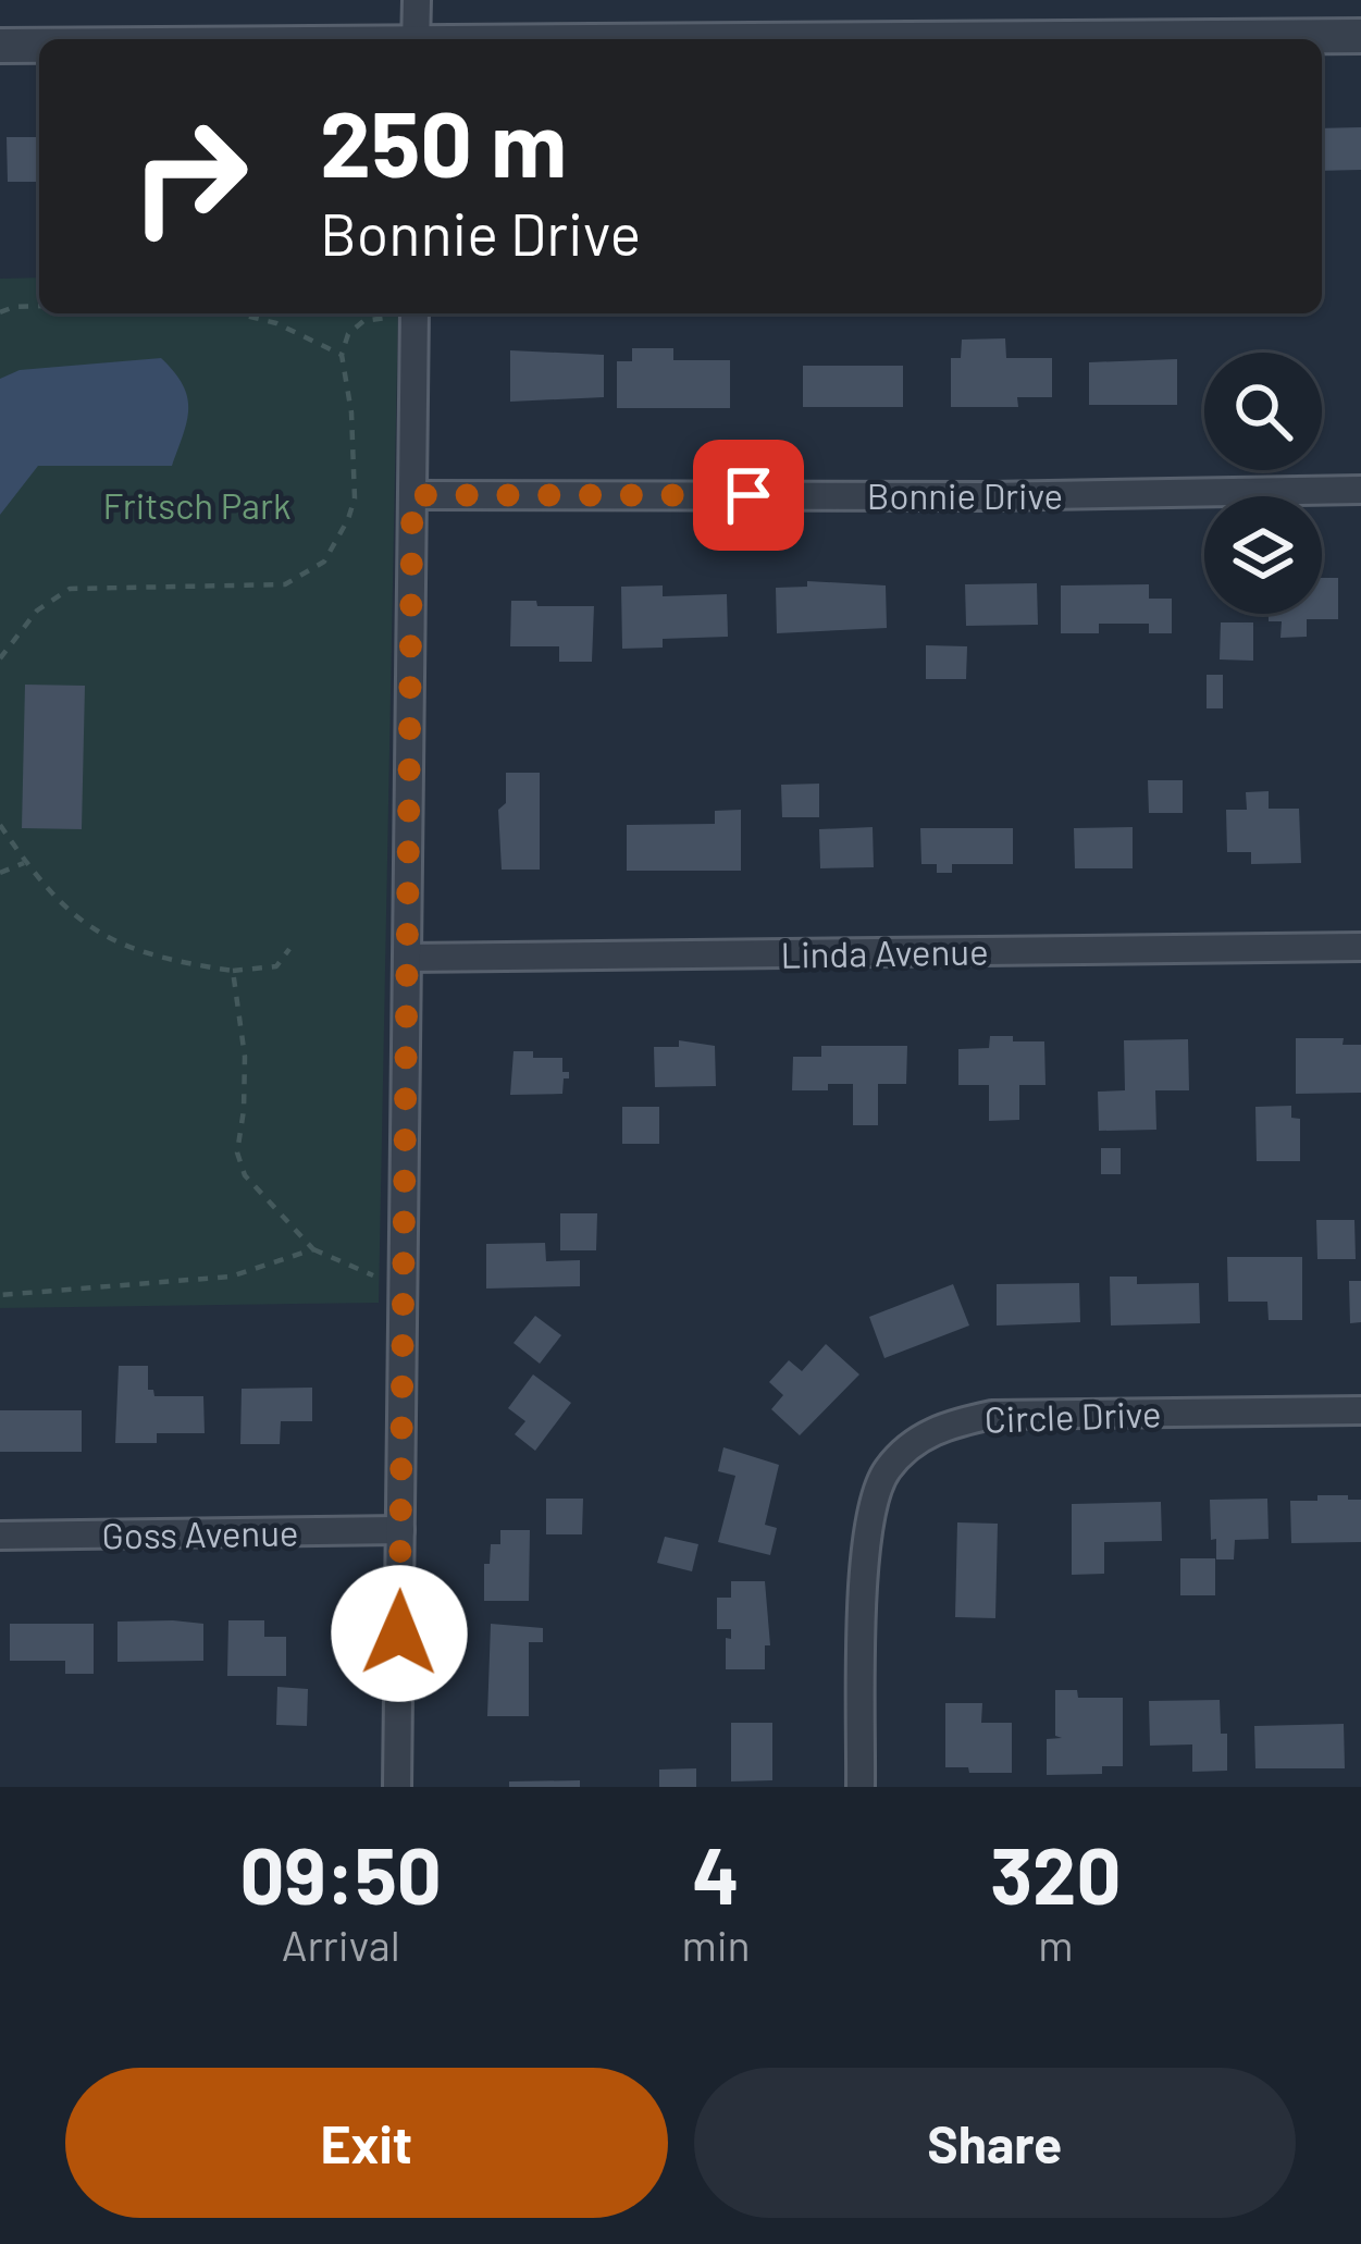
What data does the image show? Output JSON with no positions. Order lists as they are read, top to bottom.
{
  "streets": {
    "street": [
      "Bonnie Drive",
      "Linda Avenue",
      "Circle Drive",
      "Goss Avenue"
    ]
  },
  "parks": ["Fritsch Park"],
  "page": {
    "turn": ["250 m", "Bonnie Drive"],
    "eta": [
      "09:50",
      "Arrival",
      "4",
      "min",
      "320",
      "m"
    ],
    "buttons": ["Exit", "Share"]
  }
}
